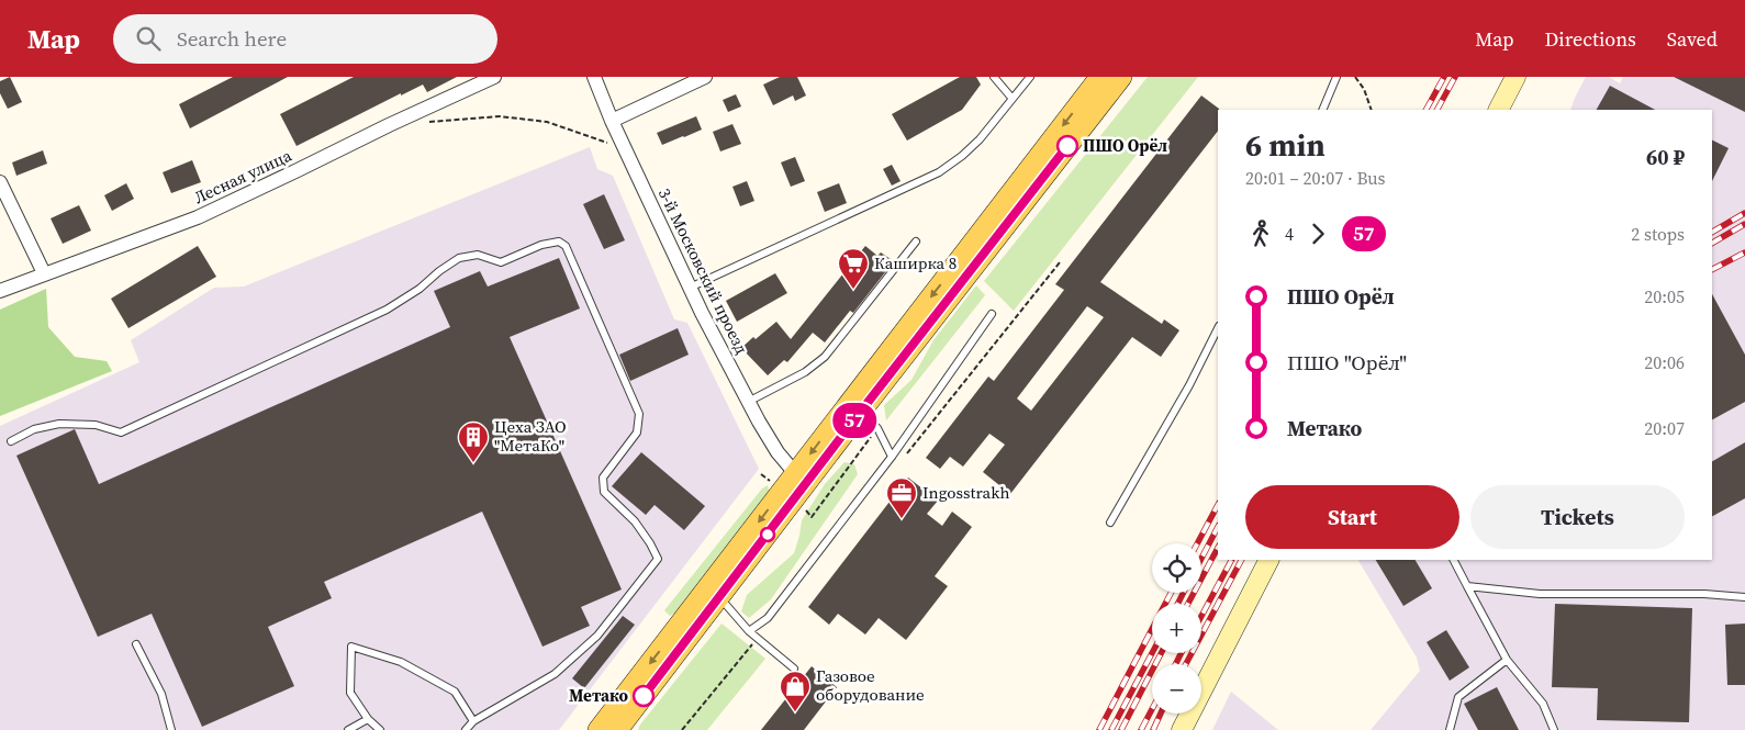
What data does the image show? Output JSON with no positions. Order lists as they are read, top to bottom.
{
  "streets": {
    "street": ["Лесная улица", "3-й Московский проезд"]
  },
  "places": {
    "other": ["ПШО Орёл", "Метако"],
    "supermarket": ["Каширка 8"],
    "building": ["Цеха ЗАО \"МетаКо\""],
    "office": ["Ingosstrakh"],
    "shop": ["Газовое оборудование"]
  },
  "lines": ["bus line 57"],
  "page": {
    "header": "Map",
    "search": "Search here",
    "nav": ["Map", "Directions", "Saved"],
    "on_map": "57",
    "heading": ["6 min", "20:01 – 20:07 · Bus", "60 ₽"],
    "legs": ["4", "57", "2 stops"],
    "list": [
      {
        "name": "ПШО Орёл",
        "value": "20:05"
      },
      {
        "name": "ПШО \"Орёл\"",
        "value": "20:06"
      },
      {
        "name": "Метако",
        "value": "20:07"
      }
    ],
    "buttons": ["Start", "Tickets"],
    "map_buttons": ["+", "−"]
  }
}
